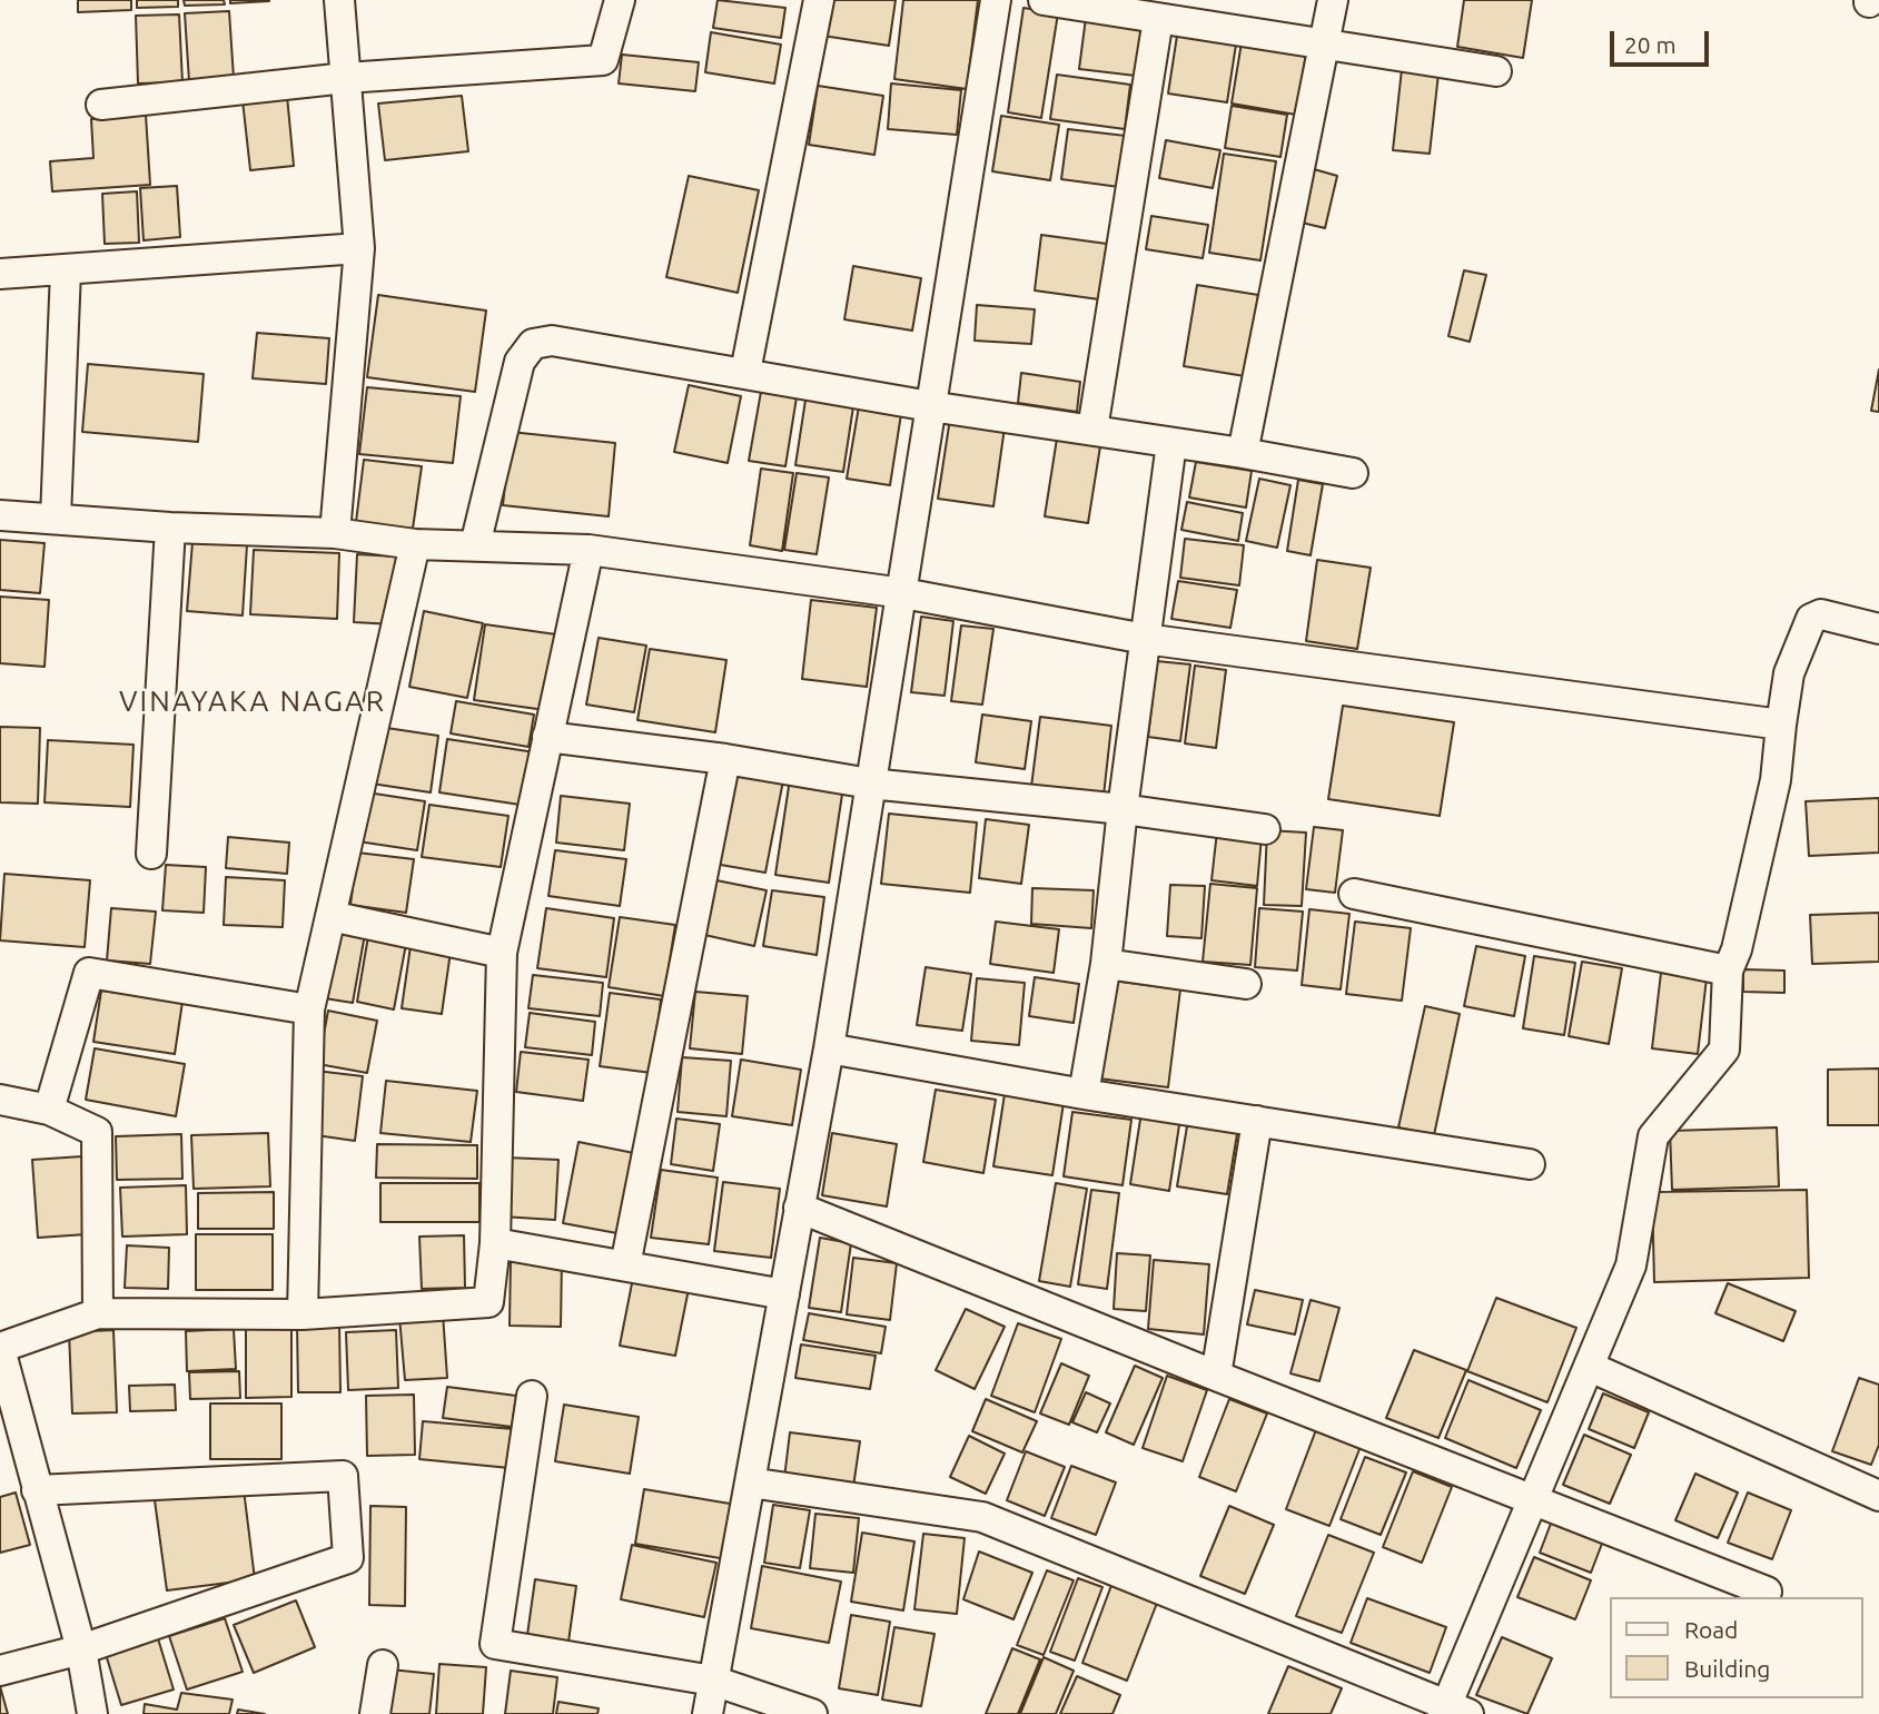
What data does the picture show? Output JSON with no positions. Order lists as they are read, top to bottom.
{
  "districts": ["VINAYAKA NAGAR"],
  "legend": ["Road", "Building"],
  "scale_bar": "20 m"
}
